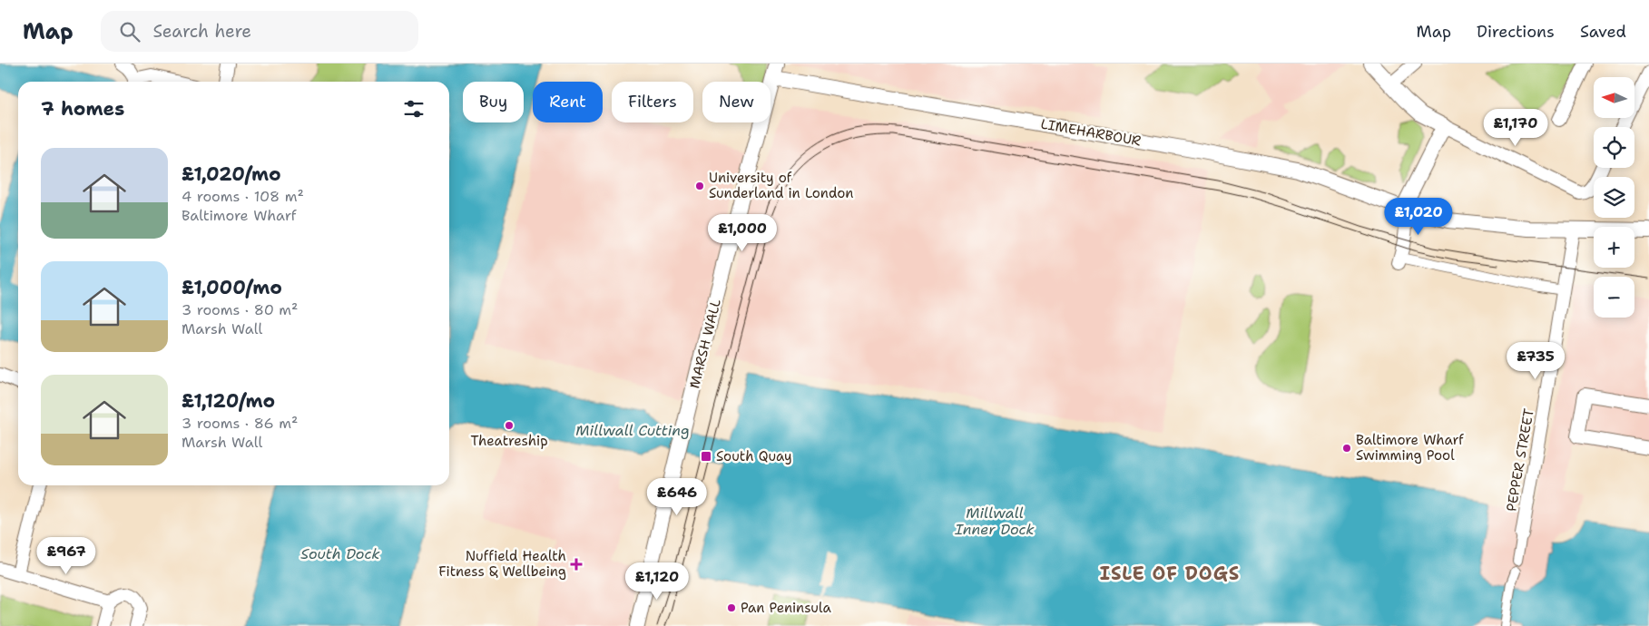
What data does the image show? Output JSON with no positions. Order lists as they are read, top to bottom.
{
  "streets": {
    "street": ["LIMEHARBOUR", "MARSH WALL", "PEPPER STREET"]
  },
  "crossings": [
    ["LIMEHARBOUR", "MARSH WALL"],
    ["LIMEHARBOUR", "PEPPER STREET"]
  ],
  "districts": ["ISLE OF DOGS"],
  "water": ["Millwall Cutting", "Millwall Inner Dock", "South Dock"],
  "places": {
    "other": [
      "University of Sunderland in London",
      "Theatreship",
      "Baltimore Wharf Swimming Pool",
      "Pan Peninsula"
    ],
    "transit": ["South Quay"],
    "health": ["Nuffield Health Fitness & Wellbeing"]
  },
  "north": "left",
  "page": {
    "header": "Map",
    "search": "Search here",
    "nav": ["Map", "Directions", "Saved"],
    "map_buttons": ["+", "−"],
    "chip": [
      "Buy",
      "Rent",
      "Filters",
      "New"
    ],
    "heading": "7 homes",
    "price": [
      "£1,170",
      "£1,020",
      "£1,000",
      "£735",
      "£646",
      "£967",
      "£1,120"
    ],
    "list": [
      {
        "name": "£1,020/mo",
        "note": "4 rooms · 108 m² · Baltimore Wharf"
      },
      {
        "name": "£1,000/mo",
        "note": "3 rooms · 80 m² · Marsh Wall"
      },
      {
        "name": "£1,120/mo",
        "note": "3 rooms · 86 m² · Marsh Wall"
      }
    ]
  }
}
